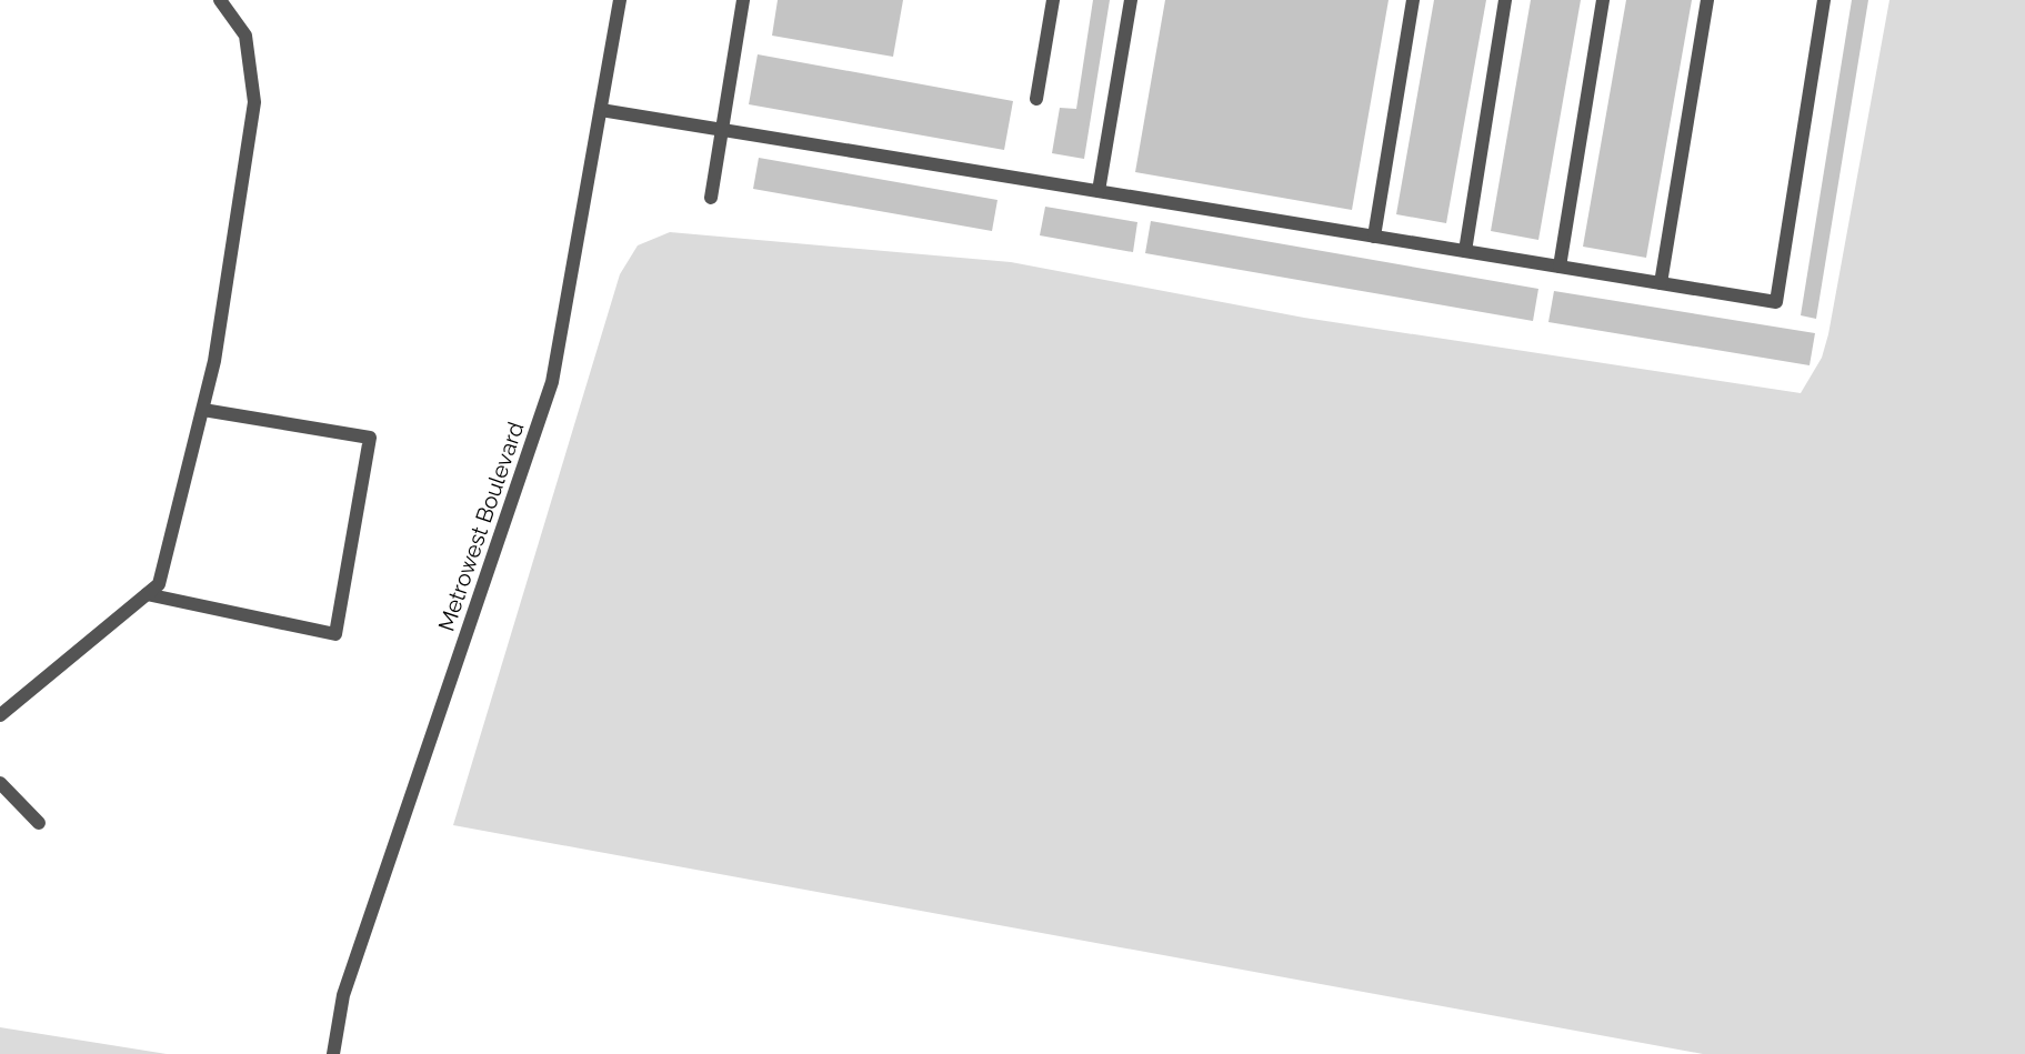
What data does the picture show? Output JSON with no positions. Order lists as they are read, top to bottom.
{
  "streets": {
    "street": ["Metrowest Boulevard"]
  }
}
